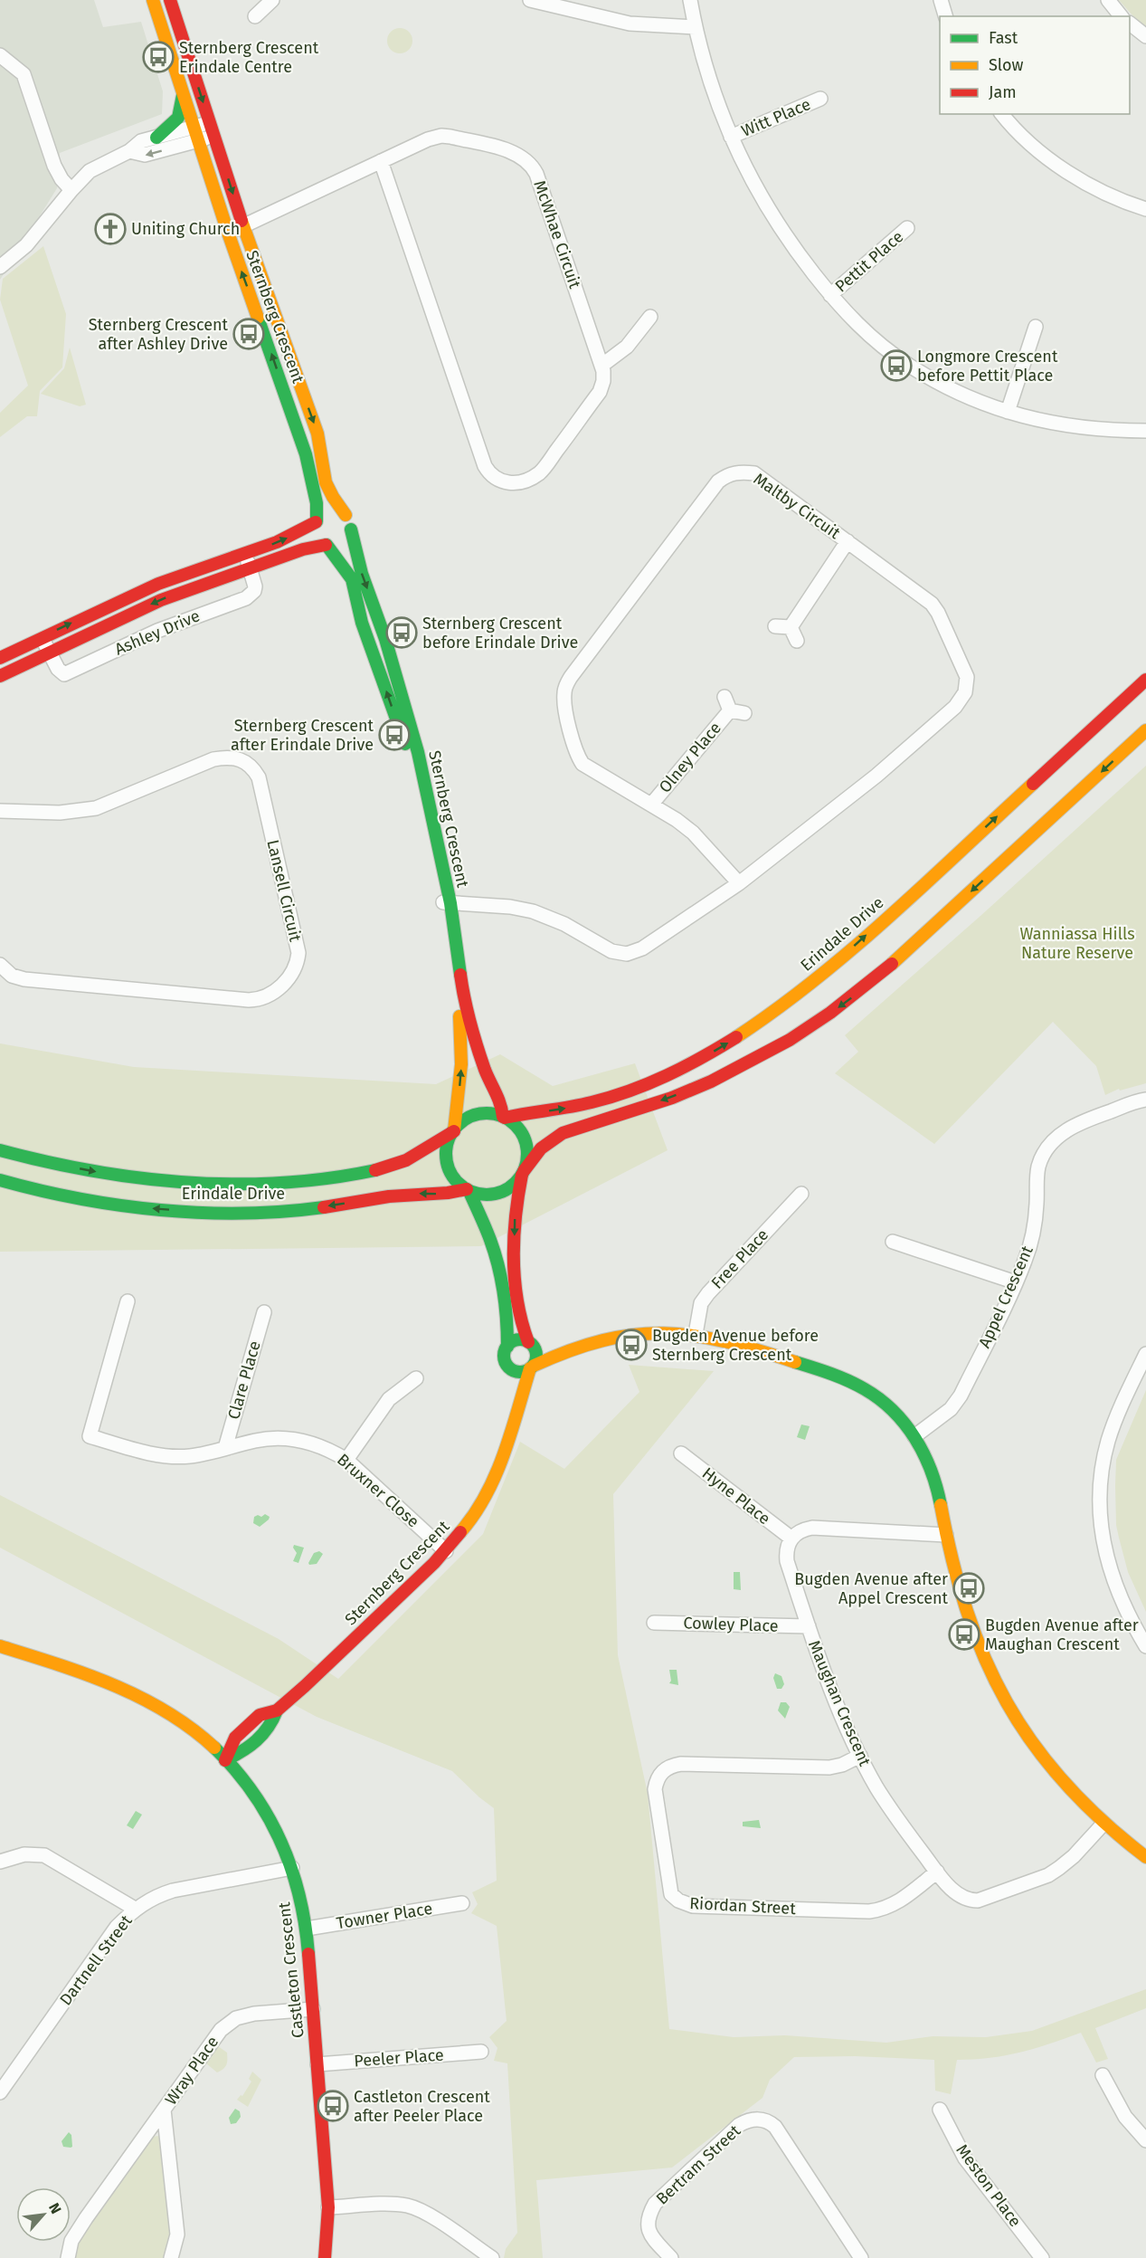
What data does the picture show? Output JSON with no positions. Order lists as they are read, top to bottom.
{
  "streets": {
    "street": [
      "Witt Place",
      "McWhae Circuit",
      "Pettit Place",
      "Sternberg Crescent",
      "Maltby Circuit",
      "Ashley Drive",
      "Olney Place",
      "Lansell Circuit",
      "Erindale Drive",
      "Free Place",
      "Appel Crescent",
      "Clare Place",
      "Bruxner Close",
      "Hyne Place",
      "Cowley Place",
      "Maughan Crescent",
      "Riordan Street",
      "Towner Place",
      "Dartnell Street",
      "Castleton Crescent",
      "Peeler Place",
      "Wray Place",
      "Bertram Street",
      "Meston Place"
    ]
  },
  "crossings": [
    ["McWhae Circuit", "Sternberg Crescent"],
    ["Sternberg Crescent", "Maltby Circuit"],
    ["Sternberg Crescent", "Ashley Drive"],
    ["Sternberg Crescent", "Erindale Drive"],
    ["Sternberg Crescent", "Bruxner Close"],
    ["Sternberg Crescent", "Castleton Crescent"],
    ["Maltby Circuit", "Olney Place"],
    ["Clare Place", "Bruxner Close"],
    ["Hyne Place", "Maughan Crescent"],
    ["Cowley Place", "Maughan Crescent"],
    ["Maughan Crescent", "Riordan Street"],
    ["Towner Place", "Castleton Crescent"],
    ["Dartnell Street", "Castleton Crescent"],
    ["Castleton Crescent", "Peeler Place"],
    ["Castleton Crescent", "Wray Place"]
  ],
  "parks": ["Wanniassa Hills Nature Reserve"],
  "places": {
    "bus stop": [
      "Sternberg Crescent Erindale Centre",
      "Sternberg Crescent after Ashley Drive",
      "Longmore Crescent before Pettit Place",
      "Sternberg Crescent before Erindale Drive",
      "Sternberg Crescent after Erindale Drive",
      "Bugden Avenue before Sternberg Crescent",
      "Bugden Avenue after Appel Crescent",
      "Bugden Avenue after Maughan Crescent",
      "Castleton Crescent after Peeler Place"
    ],
    "church": ["Uniting Church"]
  },
  "legend": ["Fast", "Slow", "Jam"],
  "north": "top right"
}
